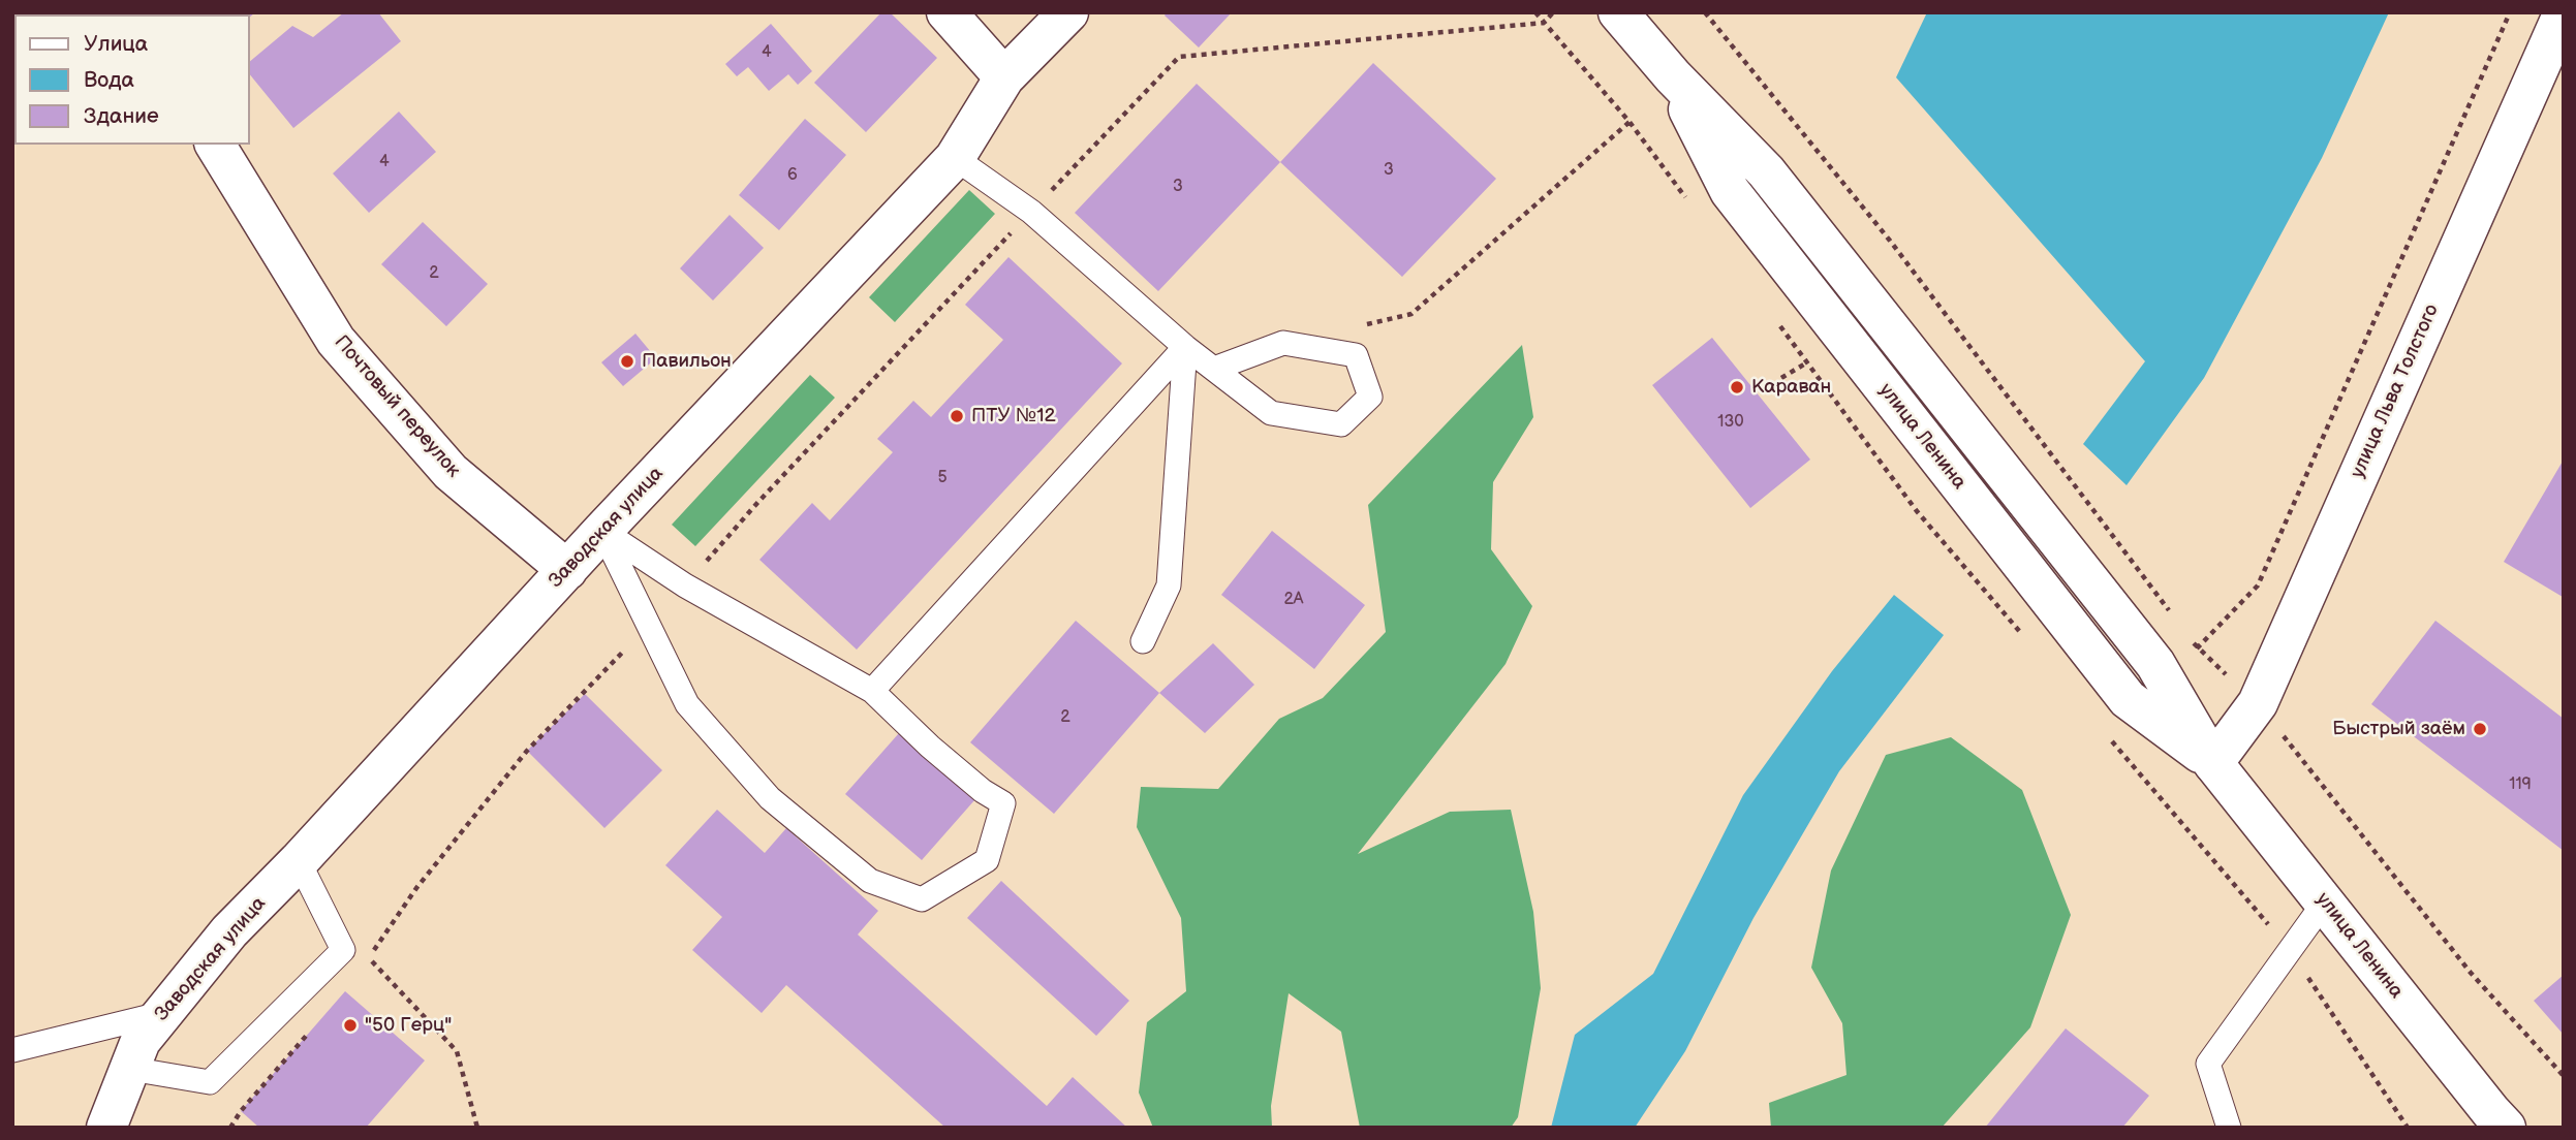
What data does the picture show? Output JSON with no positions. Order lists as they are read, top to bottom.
{
  "streets": {
    "street": [
      "улица Льва Толстого",
      "Почтовый переулок",
      "улица Ленина",
      "Заводская улица"
    ]
  },
  "crossings": [
    ["улица Льва Толстого", "улица Ленина"],
    ["Почтовый переулок", "Заводская улица"]
  ],
  "places": [
    "Павильон",
    "Караван",
    "ПТУ №12",
    "Быстрый заём",
    "\"50 Герц\""
  ],
  "house_numbers": [
    "4",
    "4",
    "3",
    "6",
    "3",
    "2",
    "130",
    "5",
    "2А",
    "2",
    "119"
  ],
  "legend": ["Улица", "Вода", "Здание"]
}
